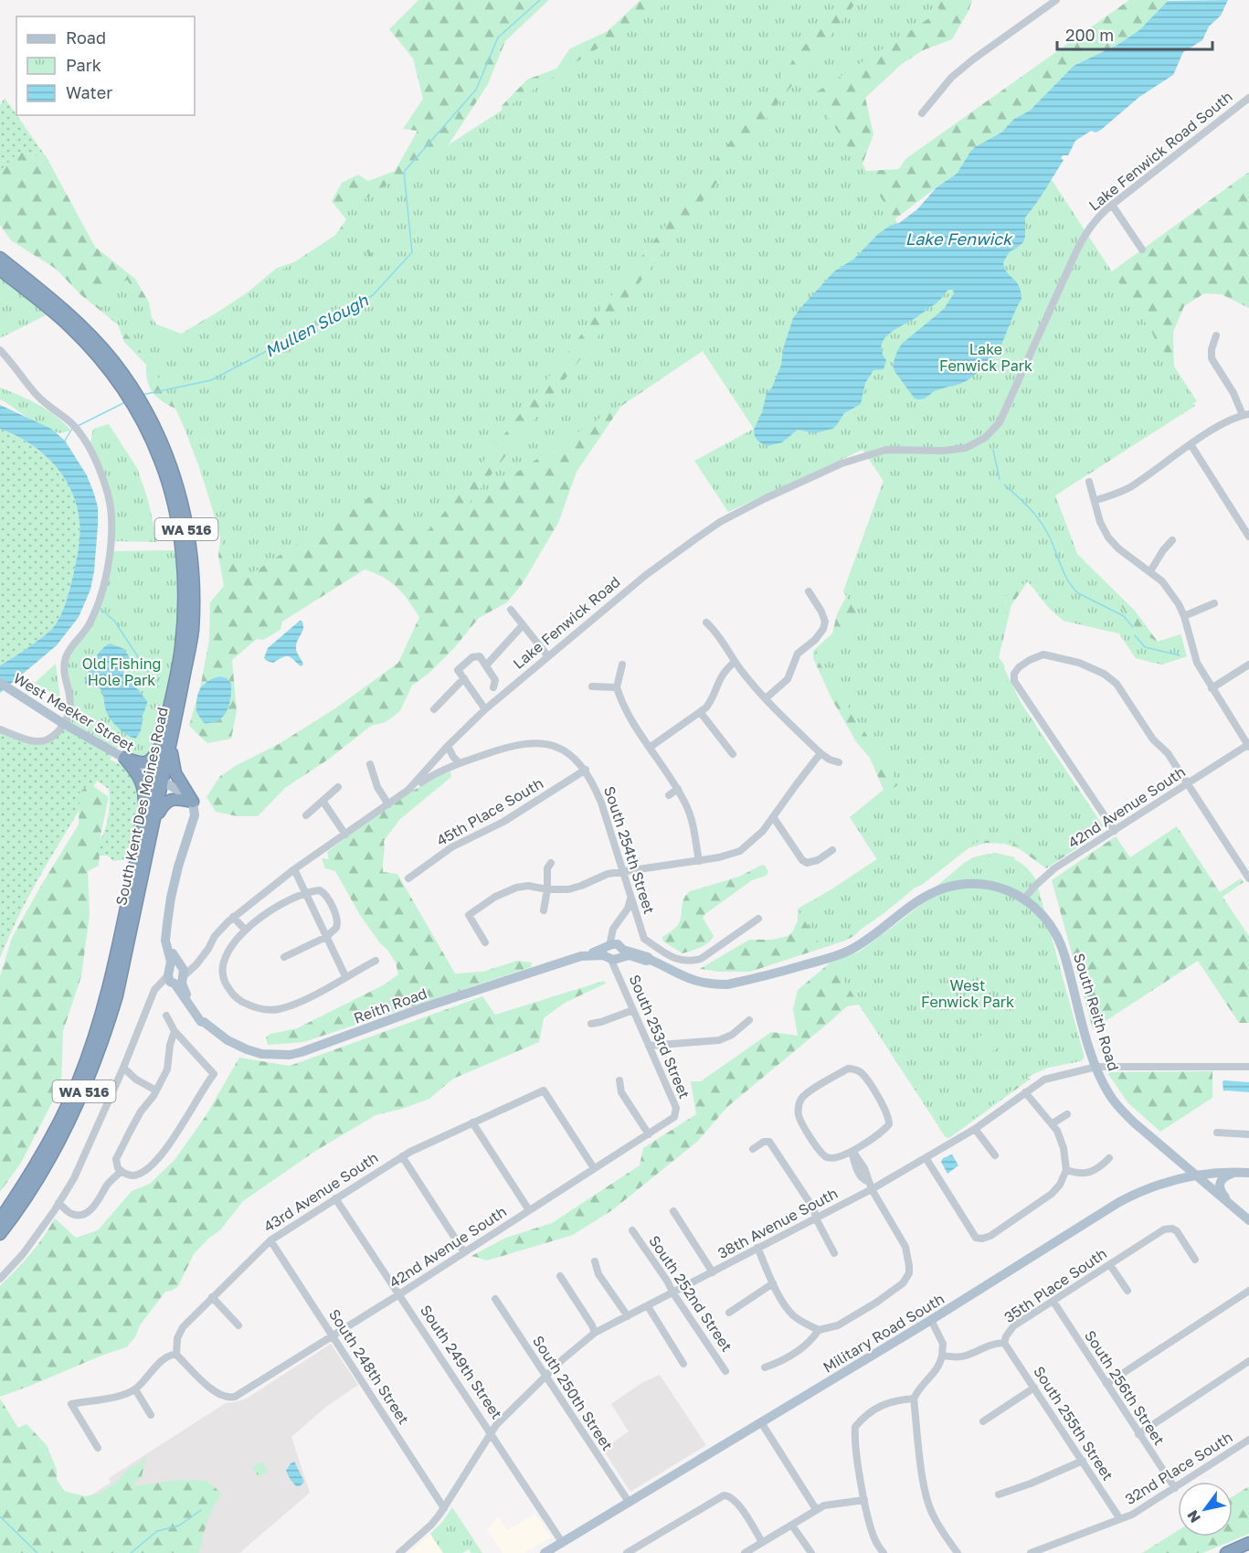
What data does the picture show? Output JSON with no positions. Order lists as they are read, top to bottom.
{
  "streets": {
    "highway": ["WA 516", "South Kent Des Moines Road"],
    "main road": [
      "West Meeker Street",
      "Reith Road",
      "South Reith Road",
      "Military Road South"
    ],
    "street": [
      "Lake Fenwick Road South",
      "Lake Fenwick Road",
      "42nd Avenue South",
      "45th Place South",
      "South 254th Street",
      "South 253rd Street",
      "43rd Avenue South",
      "38th Avenue South",
      "35th Place South",
      "South 252nd Street",
      "South 249th Street",
      "South 248th Street",
      "South 256th Street",
      "South 250th Street",
      "South 255th Street",
      "32nd Place South"
    ]
  },
  "crossings": [
    ["Lake Fenwick Road South", "Lake Fenwick Road"],
    ["Lake Fenwick Road", "South 254th Street"],
    ["Lake Fenwick Road", "Reith Road"],
    ["West Meeker Street", "South Kent Des Moines Road"],
    ["42nd Avenue South", "South Reith Road"],
    ["42nd Avenue South", "South 253rd Street"],
    ["42nd Avenue South", "43rd Avenue South"],
    ["42nd Avenue South", "South 249th Street"],
    ["42nd Avenue South", "South 248th Street"],
    ["45th Place South", "South 254th Street"],
    ["South 254th Street", "South 253rd Street"],
    ["Reith Road", "South Reith Road"],
    ["Reith Road", "South 253rd Street"],
    ["South Reith Road", "38th Avenue South"],
    ["South Reith Road", "Military Road South"],
    ["43rd Avenue South", "South 249th Street"],
    ["43rd Avenue South", "South 248th Street"],
    ["38th Avenue South", "South 252nd Street"],
    ["38th Avenue South", "South 249th Street"],
    ["38th Avenue South", "South 248th Street"],
    ["38th Avenue South", "South 250th Street"],
    ["35th Place South", "South 256th Street"],
    ["35th Place South", "South 255th Street"],
    ["Military Road South", "South 249th Street"],
    ["Military Road South", "South 250th Street"],
    ["South 256th Street", "32nd Place South"],
    ["South 255th Street", "32nd Place South"]
  ],
  "water": ["Lake Fenwick", "Mullen Slough"],
  "parks": ["Lake Fenwick Park", "Old Fishing Hole Park", "West Fenwick Park"],
  "legend": ["Road", "Park", "Water"],
  "scale_bar": "200 m",
  "north": "bottom left"
}
